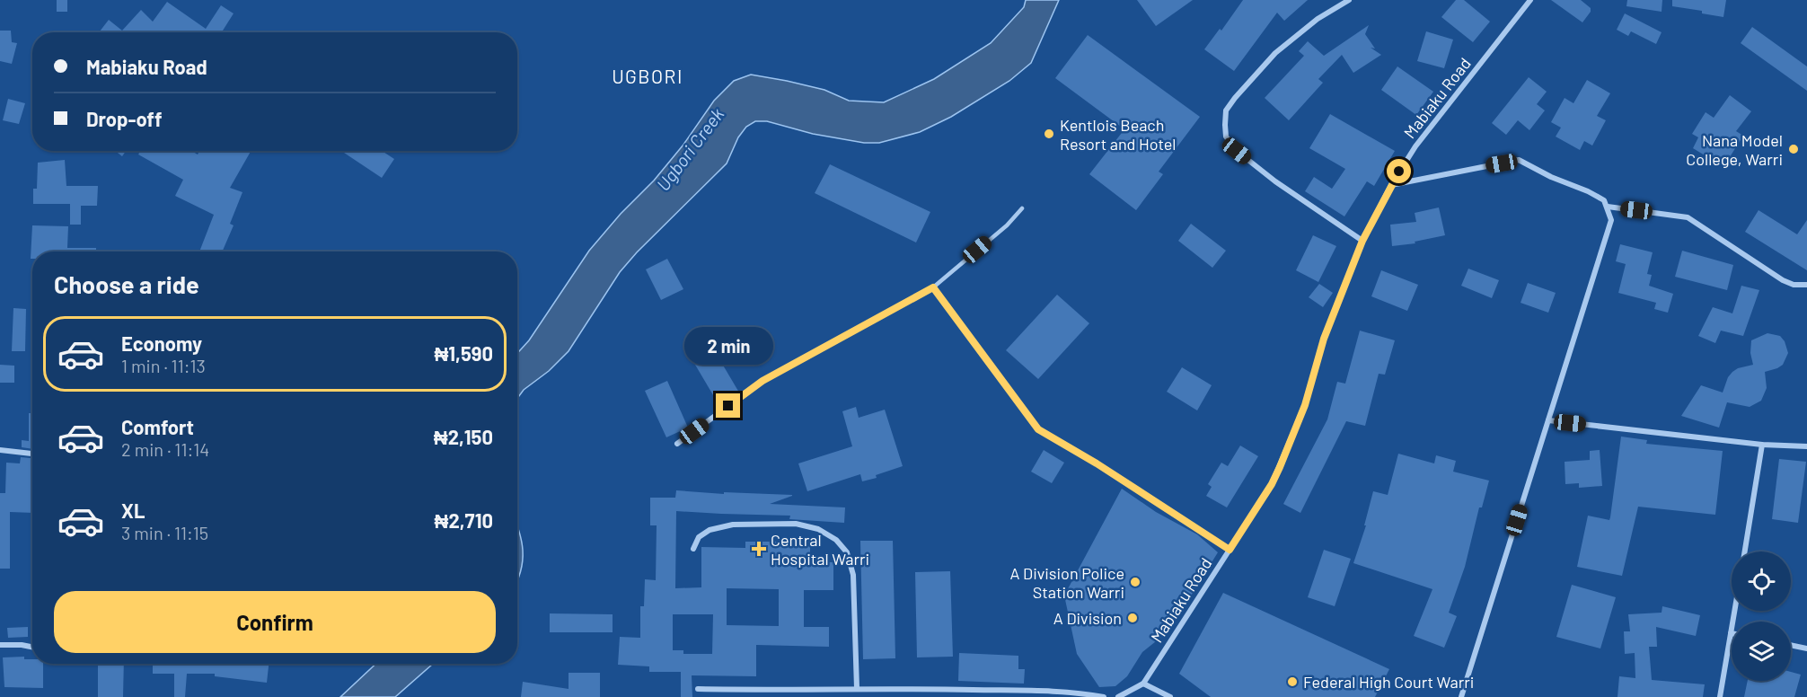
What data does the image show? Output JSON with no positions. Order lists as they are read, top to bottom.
{
  "streets": {
    "street": ["Mabiaku Road"]
  },
  "districts": ["UGBORI"],
  "water": ["Ugbori Creek"],
  "places": {
    "other": [
      "Kentlois Beach Resort and Hotel",
      "Nana Model College, Warri",
      "A Division Police Station Warri",
      "A Division",
      "Federal High Court Warri"
    ],
    "health": ["Central Hospital Warri"]
  },
  "page": {
    "banner": ["Mabiaku Road", "Drop-off"],
    "heading": "Choose a ride",
    "list": [
      {
        "name": "Economy",
        "note": "1 min · 11:13",
        "value": "₦1,590"
      },
      {
        "name": "Comfort",
        "note": "2 min · 11:14",
        "value": "₦2,150"
      },
      {
        "name": "XL",
        "note": "3 min · 11:15",
        "value": "₦2,710"
      }
    ],
    "bubble": "2 min",
    "buttons": "Confirm"
  }
}
